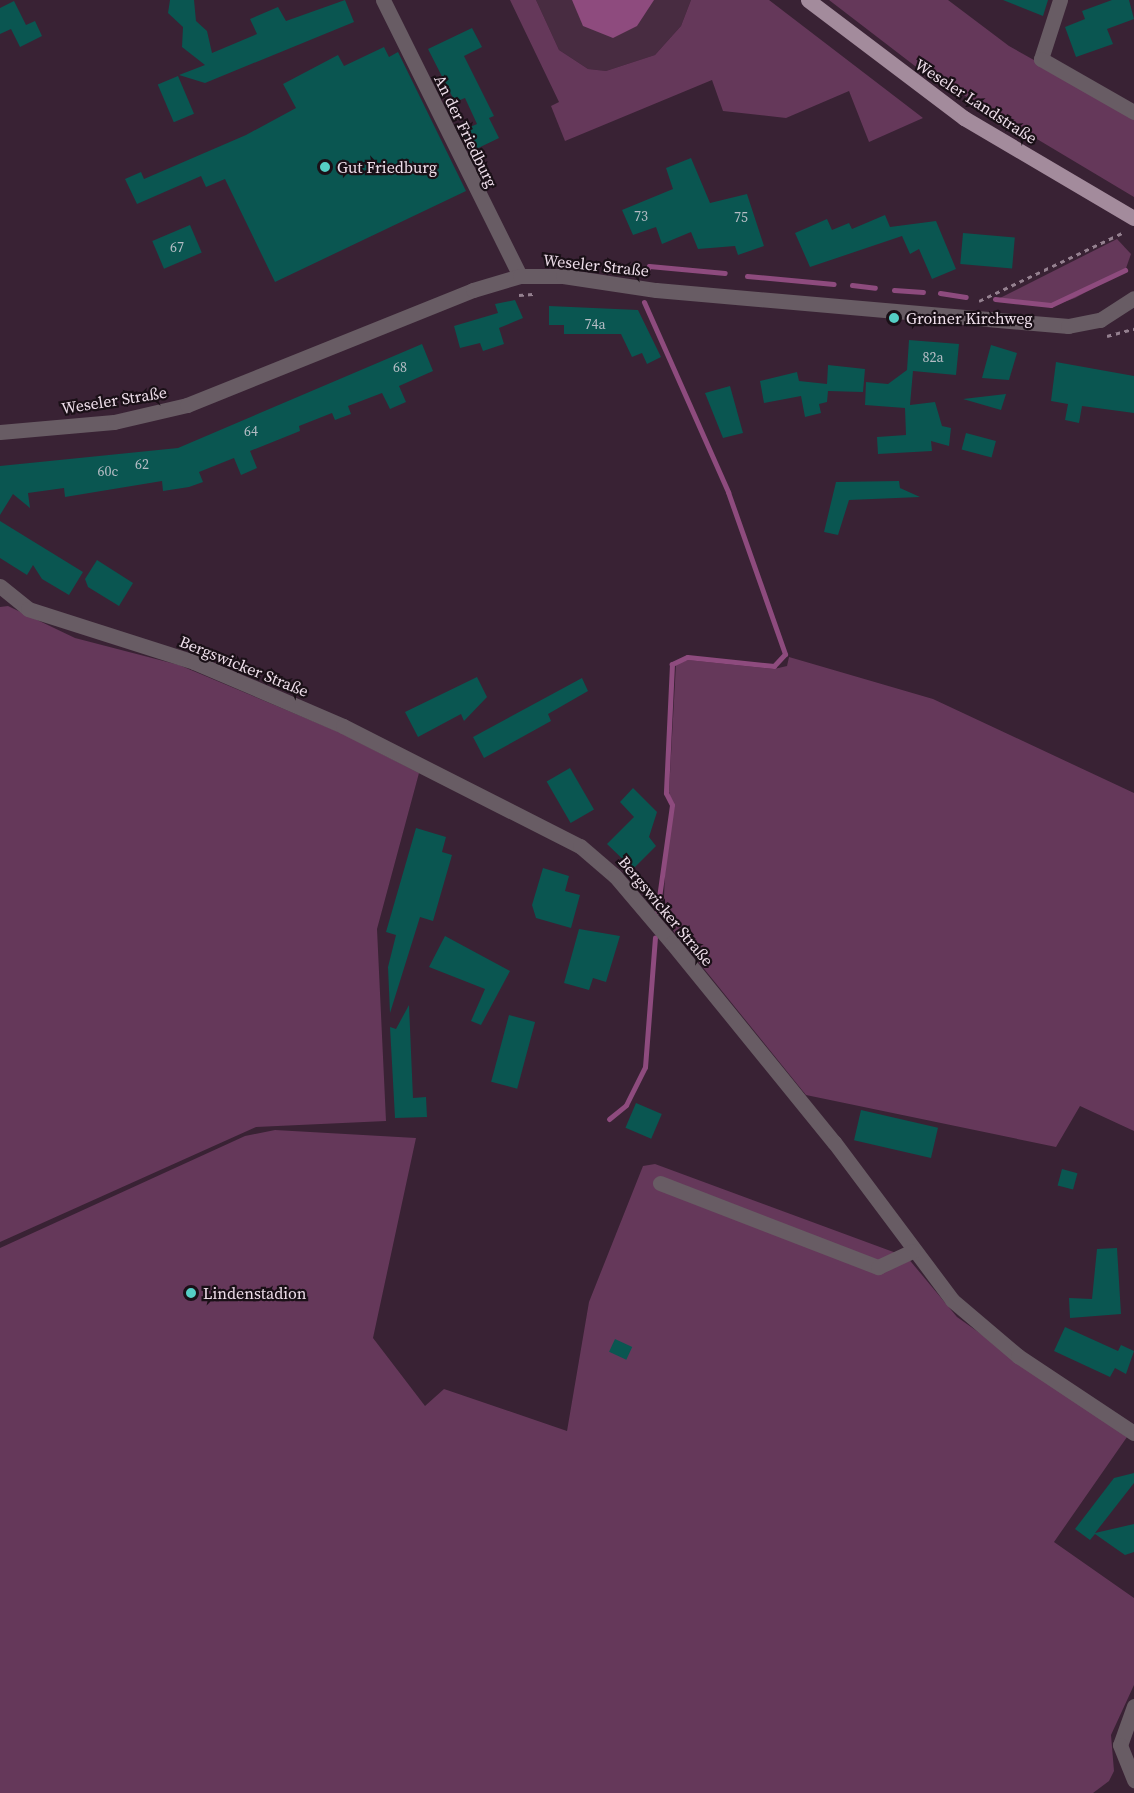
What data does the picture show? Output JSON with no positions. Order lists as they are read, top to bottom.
{
  "streets": {
    "main road": ["Weseler Landstraße"],
    "street": ["An der Friedburg", "Weseler Straße", "Bergswicker Straße"]
  },
  "crossings": [
    ["An der Friedburg", "Weseler Straße"]
  ],
  "places": ["Gut Friedburg", "Groiner Kirchweg", "Lindenstadion"],
  "house_numbers": [
    "73",
    "75",
    "67",
    "74a",
    "82a",
    "68",
    "64",
    "62",
    "60c"
  ]
}
